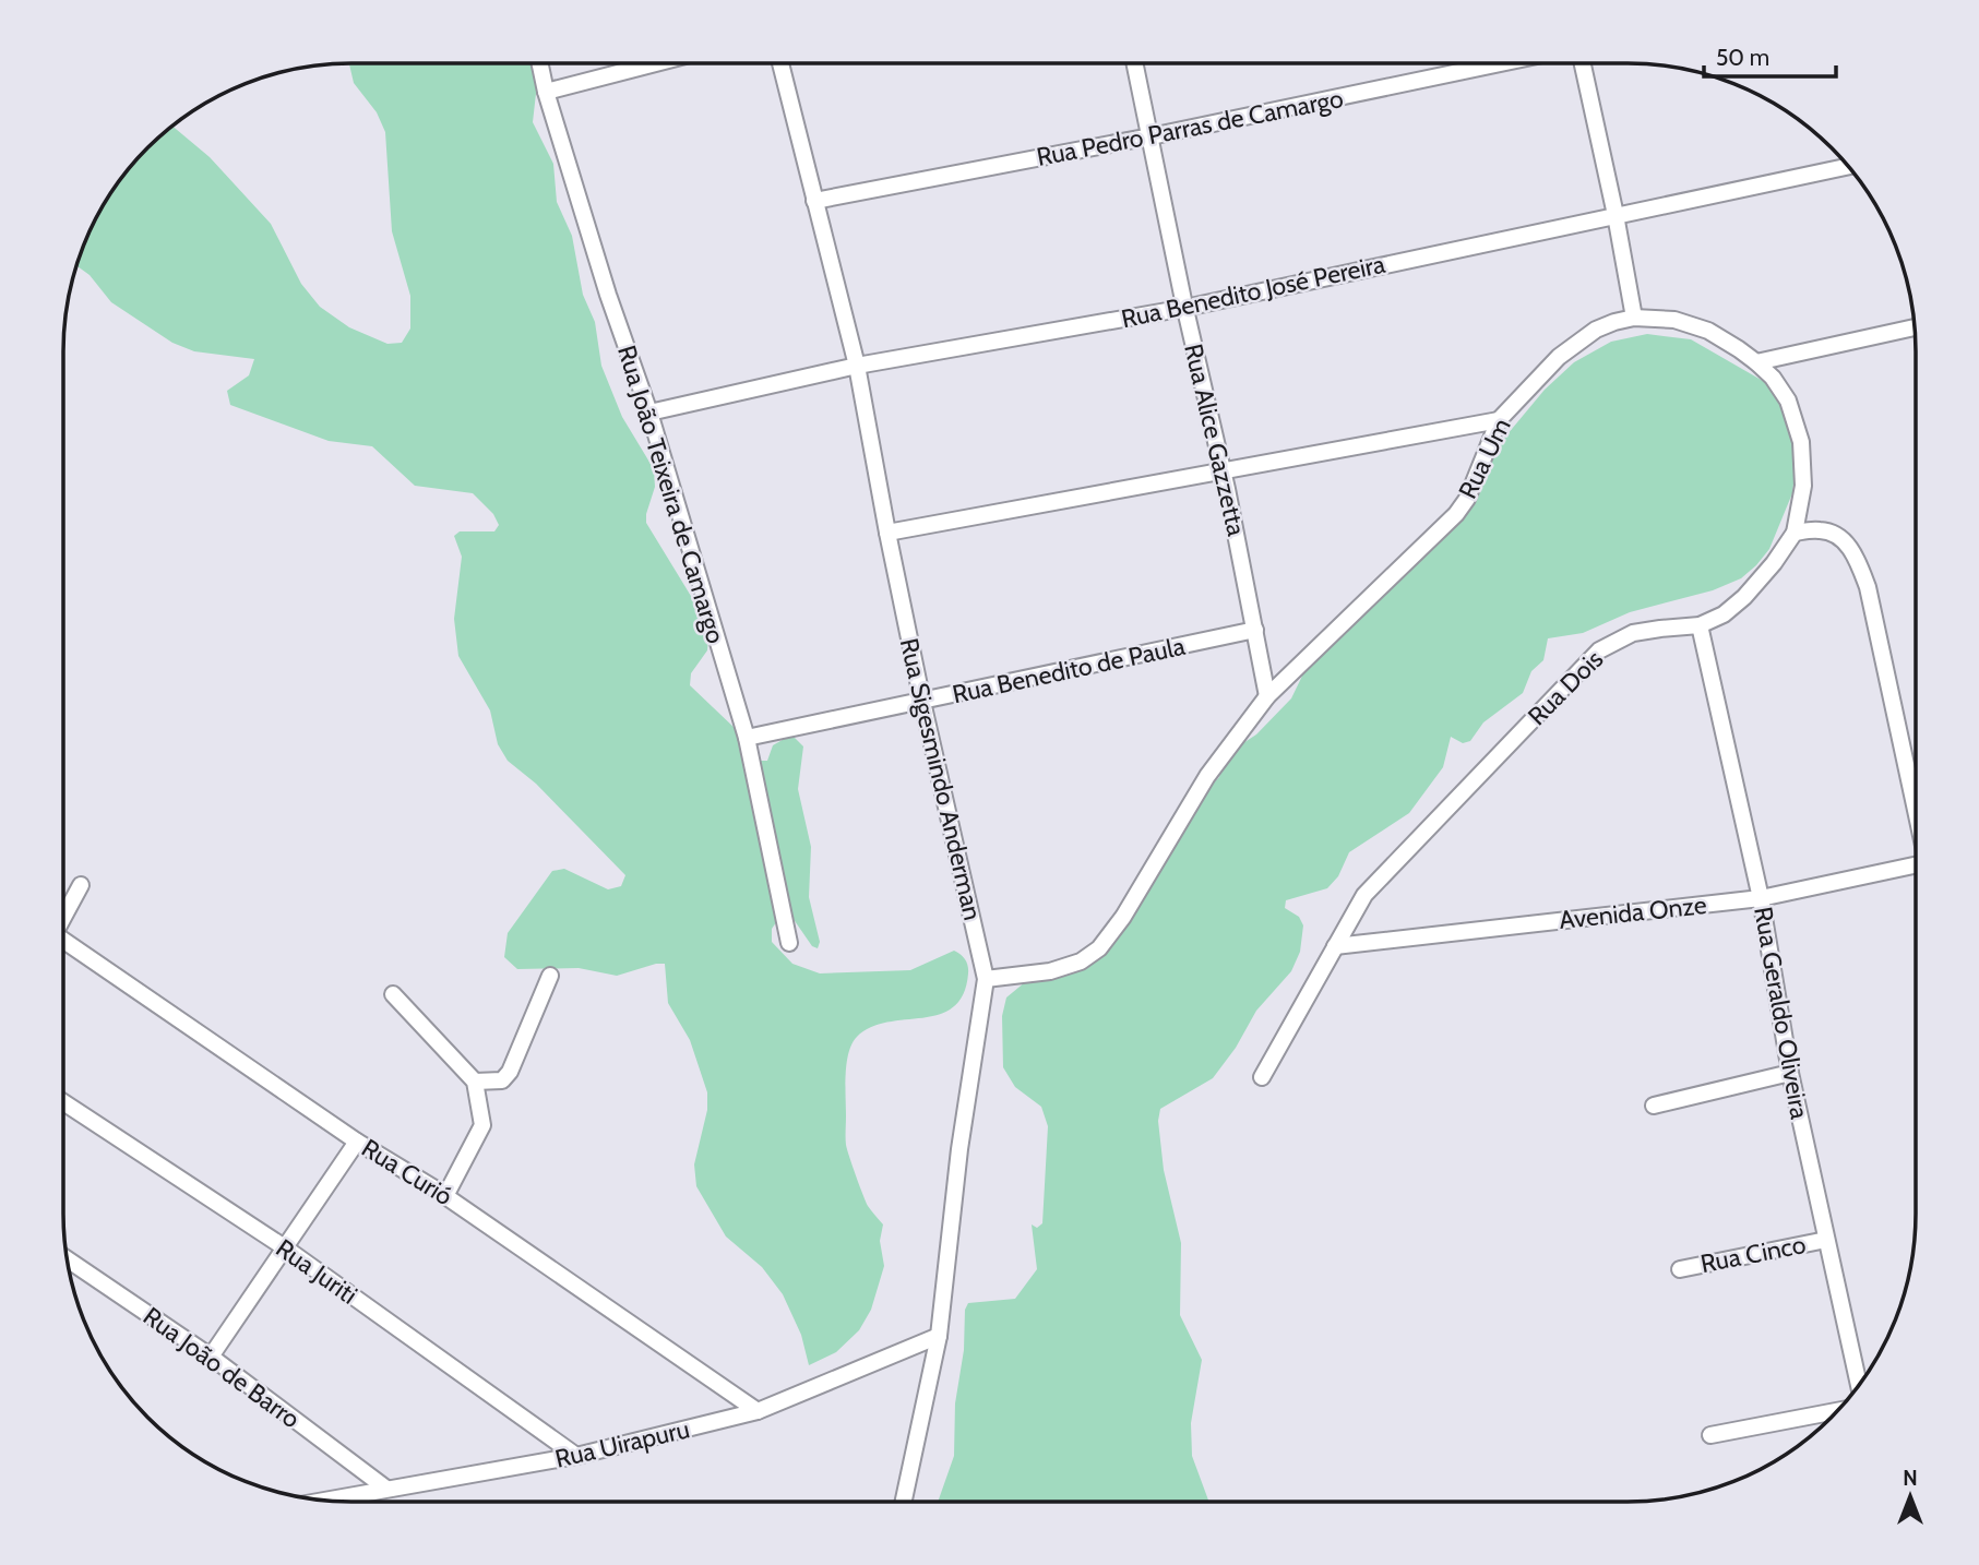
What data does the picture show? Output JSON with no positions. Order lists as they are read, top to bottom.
{
  "streets": {
    "street": [
      "Rua Pedro Parras de Camargo",
      "Rua Benedito José Pereira",
      "Rua Alice Gazzetta",
      "Rua Um",
      "Rua João Teixeira de Camargo",
      "Rua Benedito de Paula",
      "Rua Dois",
      "Rua Sigesmindo Anderman",
      "Avenida Onze",
      "Rua Geraldo Oliveira",
      "Rua Curió",
      "Rua Cinco",
      "Rua Juriti",
      "Rua João de Barro",
      "Rua Uirapuru"
    ]
  },
  "crossings": [
    ["Rua Pedro Parras de Camargo", "Rua Alice Gazzetta"],
    ["Rua Pedro Parras de Camargo", "Rua Sigesmindo Anderman"],
    ["Rua Benedito José Pereira", "Rua Alice Gazzetta"],
    ["Rua Benedito José Pereira", "Rua João Teixeira de Camargo"],
    ["Rua Benedito José Pereira", "Rua Sigesmindo Anderman"],
    ["Rua Alice Gazzetta", "Rua Um"],
    ["Rua Alice Gazzetta", "Rua Benedito de Paula"],
    ["Rua Um", "Rua Dois"],
    ["Rua Um", "Rua Sigesmindo Anderman"],
    ["Rua João Teixeira de Camargo", "Rua Benedito de Paula"],
    ["Rua Benedito de Paula", "Rua Sigesmindo Anderman"],
    ["Rua Dois", "Avenida Onze"],
    ["Rua Dois", "Rua Geraldo Oliveira"],
    ["Rua Sigesmindo Anderman", "Rua Uirapuru"],
    ["Avenida Onze", "Rua Geraldo Oliveira"],
    ["Rua Geraldo Oliveira", "Rua Cinco"],
    ["Rua Curió", "Rua Uirapuru"],
    ["Rua Juriti", "Rua Uirapuru"],
    ["Rua João de Barro", "Rua Uirapuru"]
  ],
  "scale_bar": "50 m",
  "north": "top"
}
